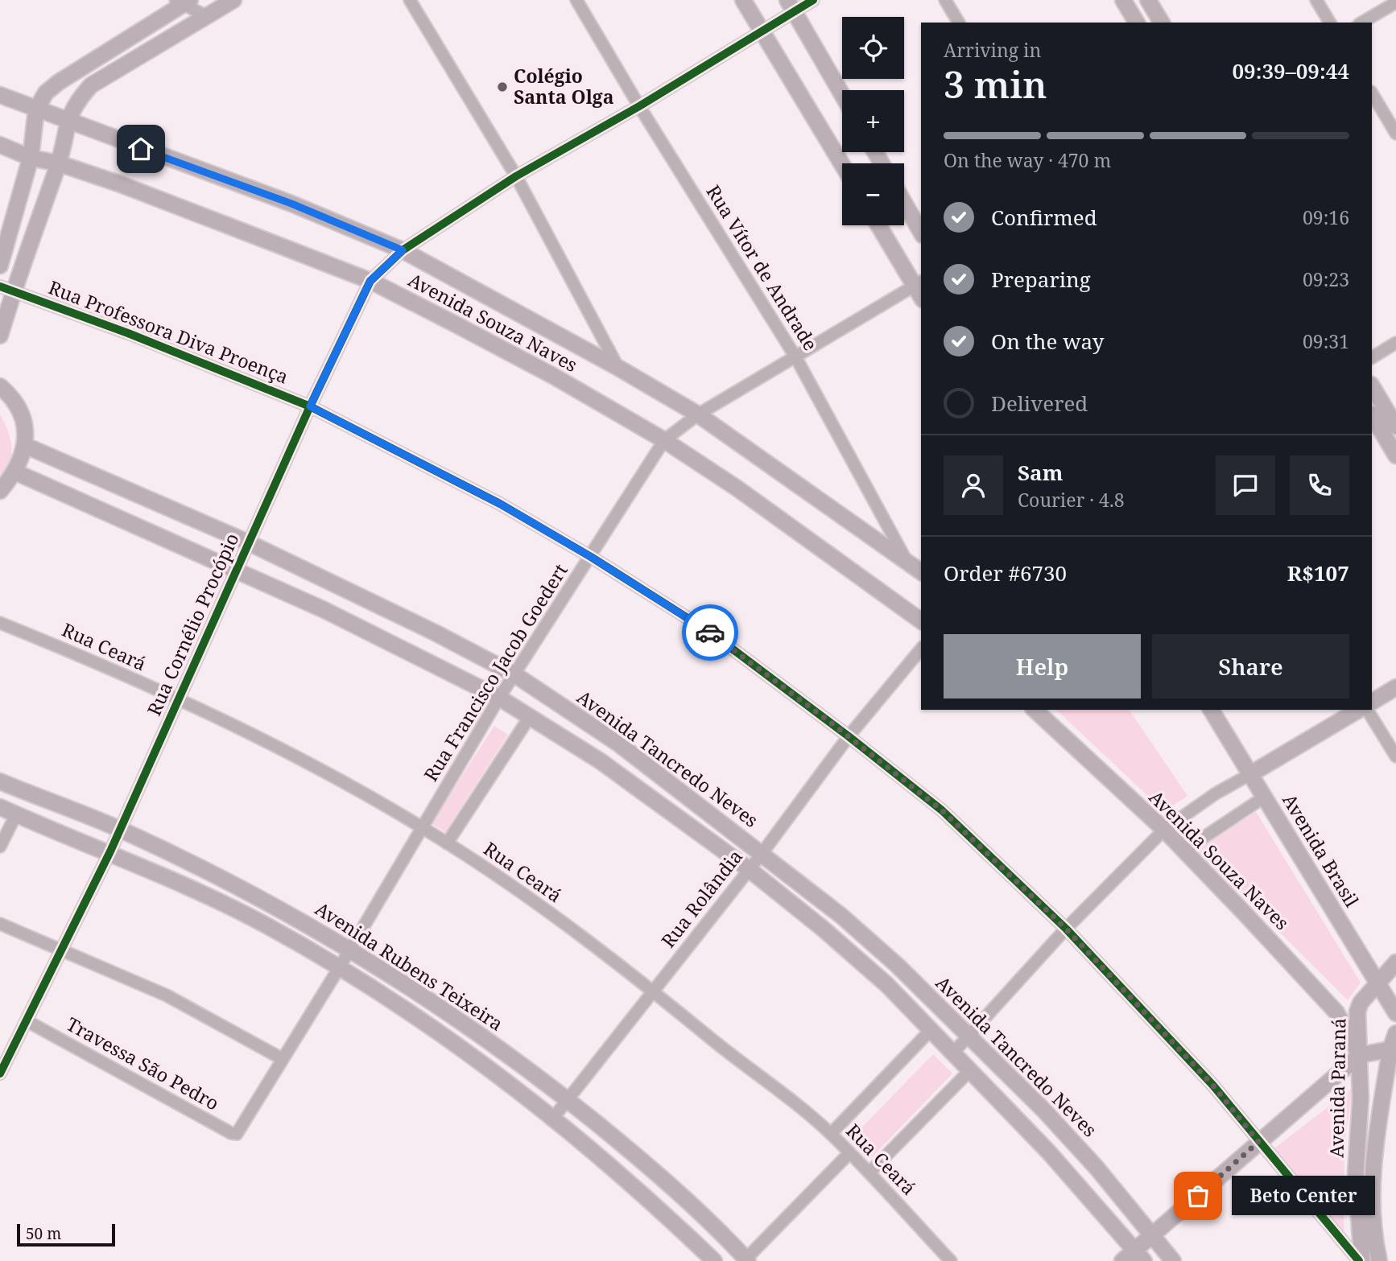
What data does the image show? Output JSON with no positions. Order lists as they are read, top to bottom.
{
  "streets": {
    "street": [
      "Rua Vítor de Andrade",
      "Avenida Souza Naves",
      "Rua Professora Diva Proença",
      "Rua Cornélio Procópio",
      "Rua Ceará",
      "Rua Francisco Jacob Goedert",
      "Avenida Tancredo Neves",
      "Avenida Brasil",
      "Rua Rolândia",
      "Avenida Rubens Teixeira",
      "Travessa São Pedro",
      "Avenida Paraná"
    ]
  },
  "crossings": [
    ["Rua Vítor de Andrade", "Avenida Souza Naves"],
    ["Rua Vítor de Andrade", "Rua Cornélio Procópio"],
    ["Rua Vítor de Andrade", "Rua Francisco Jacob Goedert"],
    ["Avenida Souza Naves", "Rua Cornélio Procópio"],
    ["Avenida Souza Naves", "Rua Francisco Jacob Goedert"],
    ["Avenida Souza Naves", "Avenida Paraná"],
    ["Rua Professora Diva Proença", "Rua Cornélio Procópio"],
    ["Rua Professora Diva Proença", "Rua Francisco Jacob Goedert"],
    ["Rua Professora Diva Proença", "Rua Rolândia"],
    ["Rua Professora Diva Proença", "Avenida Paraná"],
    ["Rua Cornélio Procópio", "Rua Ceará"],
    ["Rua Cornélio Procópio", "Avenida Tancredo Neves"],
    ["Rua Cornélio Procópio", "Avenida Rubens Teixeira"],
    ["Rua Cornélio Procópio", "Travessa São Pedro"],
    ["Rua Ceará", "Rua Francisco Jacob Goedert"],
    ["Rua Ceará", "Rua Rolândia"],
    ["Rua Francisco Jacob Goedert", "Avenida Tancredo Neves"],
    ["Rua Francisco Jacob Goedert", "Avenida Rubens Teixeira"],
    ["Rua Francisco Jacob Goedert", "Travessa São Pedro"],
    ["Avenida Tancredo Neves", "Rua Rolândia"],
    ["Avenida Brasil", "Avenida Paraná"],
    ["Rua Rolândia", "Avenida Rubens Teixeira"]
  ],
  "places": ["Colégio Santa Olga", "Beto Center"],
  "scale_bar": "50 m",
  "page": {
    "map_buttons": ["+", "−"],
    "heading": ["3 min", "Arriving in", "09:39–09:44"],
    "panel": [
      "Sam",
      "Courier · 4.8",
      "Order #6730",
      "R$107"
    ],
    "bar": "On the way · 470 m",
    "list": [
      ["Confirmed", "09:16"],
      ["Preparing", "09:23"],
      ["On the way", "09:31"],
      "Delivered"
    ],
    "buttons": ["Help", "Share"],
    "bubble": "Beto Center",
    "scale": "50 m"
  }
}
